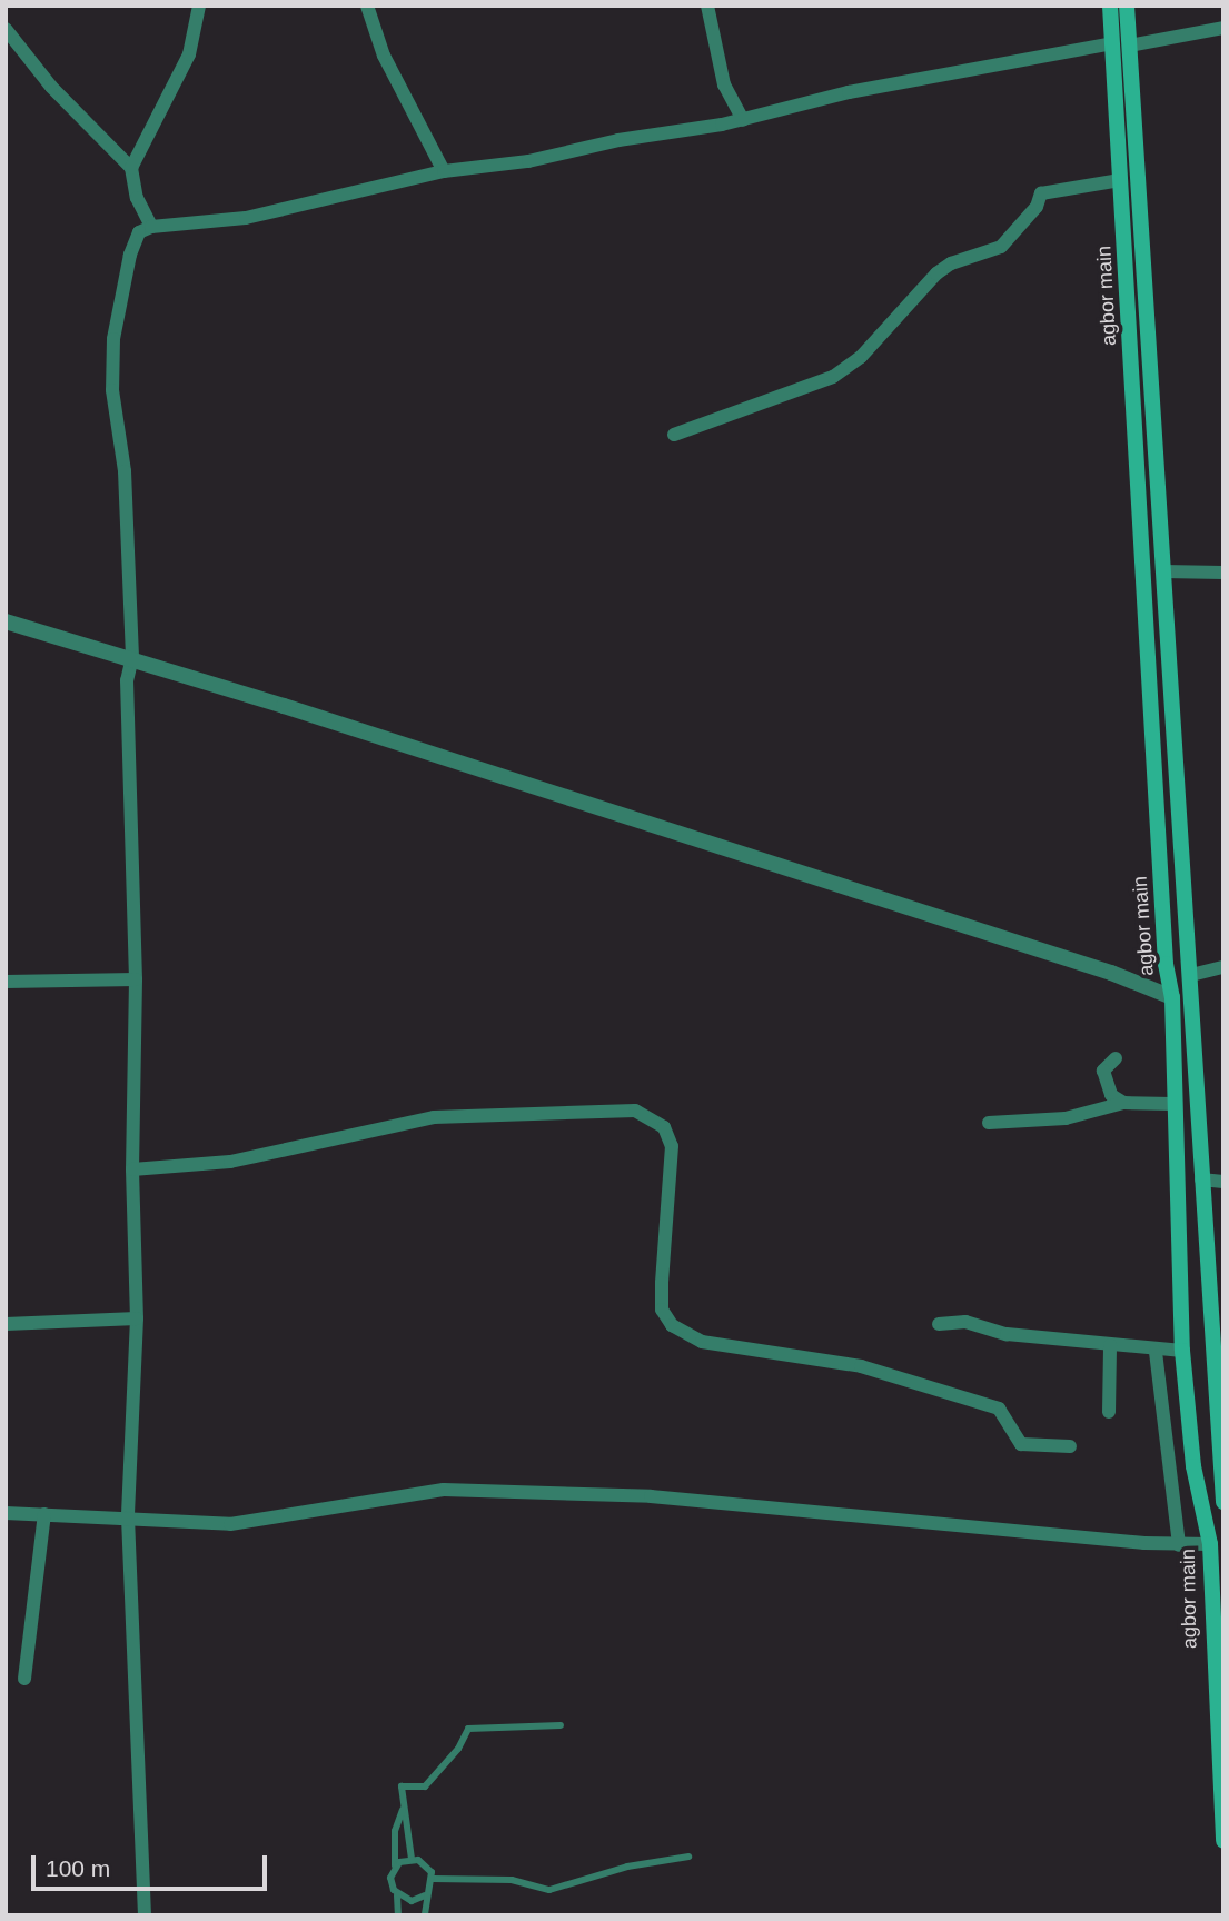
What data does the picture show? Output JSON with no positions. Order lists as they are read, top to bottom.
{
  "streets": {
    "main road": ["agbor main"]
  },
  "scale_bar": "100 m"
}
